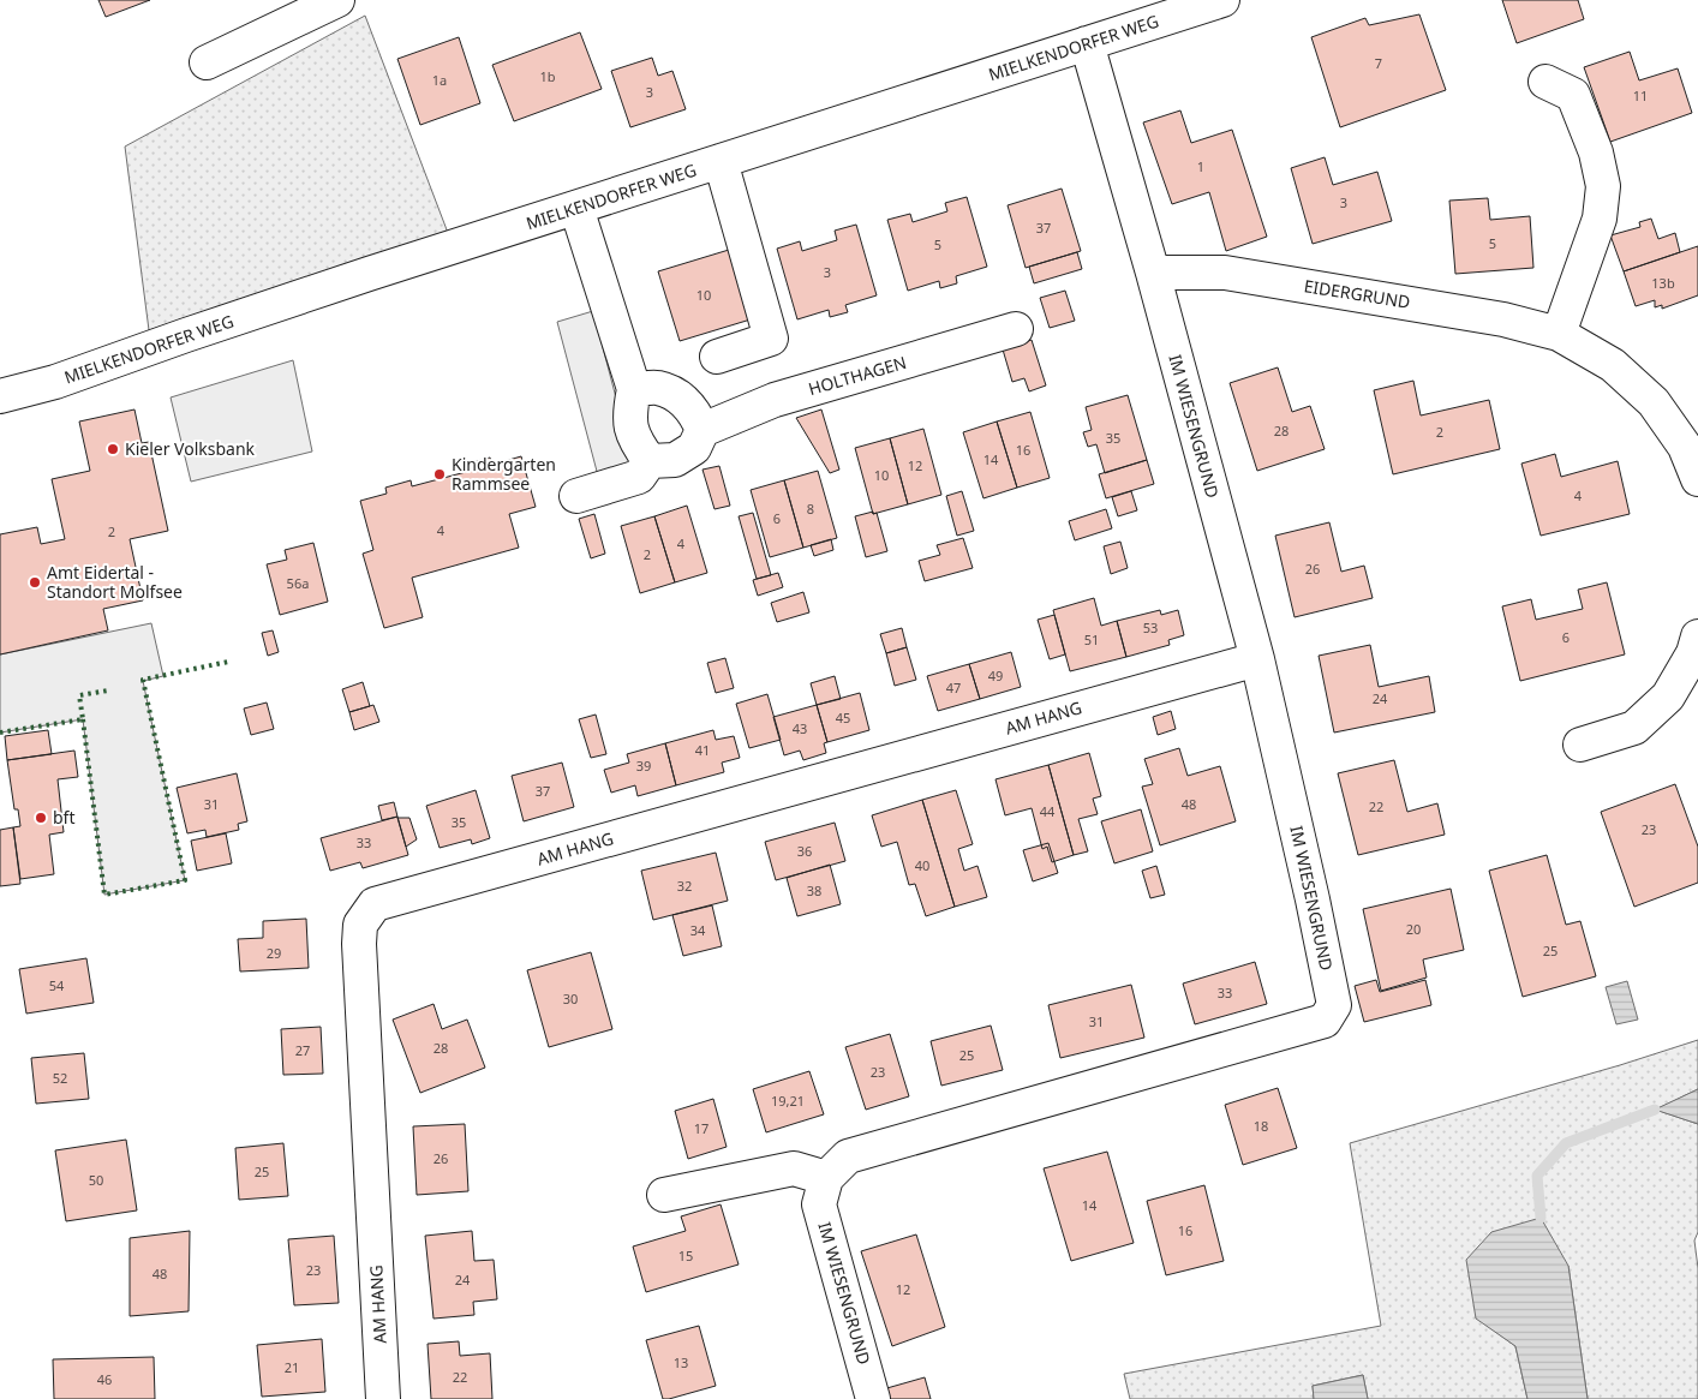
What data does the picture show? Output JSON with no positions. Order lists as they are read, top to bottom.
{
  "streets": {
    "street": [
      "MIELKENDORFER WEG",
      "EIDERGRUND",
      "HOLTHAGEN",
      "IM WIESENGRUND",
      "AM HANG"
    ]
  },
  "crossings": [
    ["MIELKENDORFER WEG", "IM WIESENGRUND"],
    ["EIDERGRUND", "IM WIESENGRUND"],
    ["IM WIESENGRUND", "AM HANG"]
  ],
  "places": [
    "Kieler Volksbank",
    "Kindergarten Rammsee",
    "Amt Eidertal - Standort Molfsee",
    "bft"
  ],
  "house_numbers": [
    "7",
    "1b",
    "1a",
    "3",
    "11",
    "1",
    "3",
    "37",
    "5",
    "5",
    "3",
    "13b",
    "10",
    "28",
    "2",
    "35",
    "16",
    "14",
    "12",
    "10",
    "4",
    "8",
    "6",
    "4",
    "2",
    "4",
    "2",
    "26",
    "56a",
    "53",
    "6",
    "51",
    "49",
    "47",
    "24",
    "45",
    "43",
    "41",
    "39",
    "37",
    "31",
    "48",
    "22",
    "44",
    "35",
    "23",
    "33",
    "36",
    "40",
    "32",
    "38",
    "20",
    "34",
    "25",
    "29",
    "54",
    "33",
    "30",
    "31",
    "28",
    "27",
    "25",
    "23",
    "52",
    "19,21",
    "18",
    "17",
    "26",
    "25",
    "50",
    "14",
    "16",
    "15",
    "23",
    "48",
    "24",
    "12",
    "13",
    "21",
    "22",
    "46"
  ]
}
